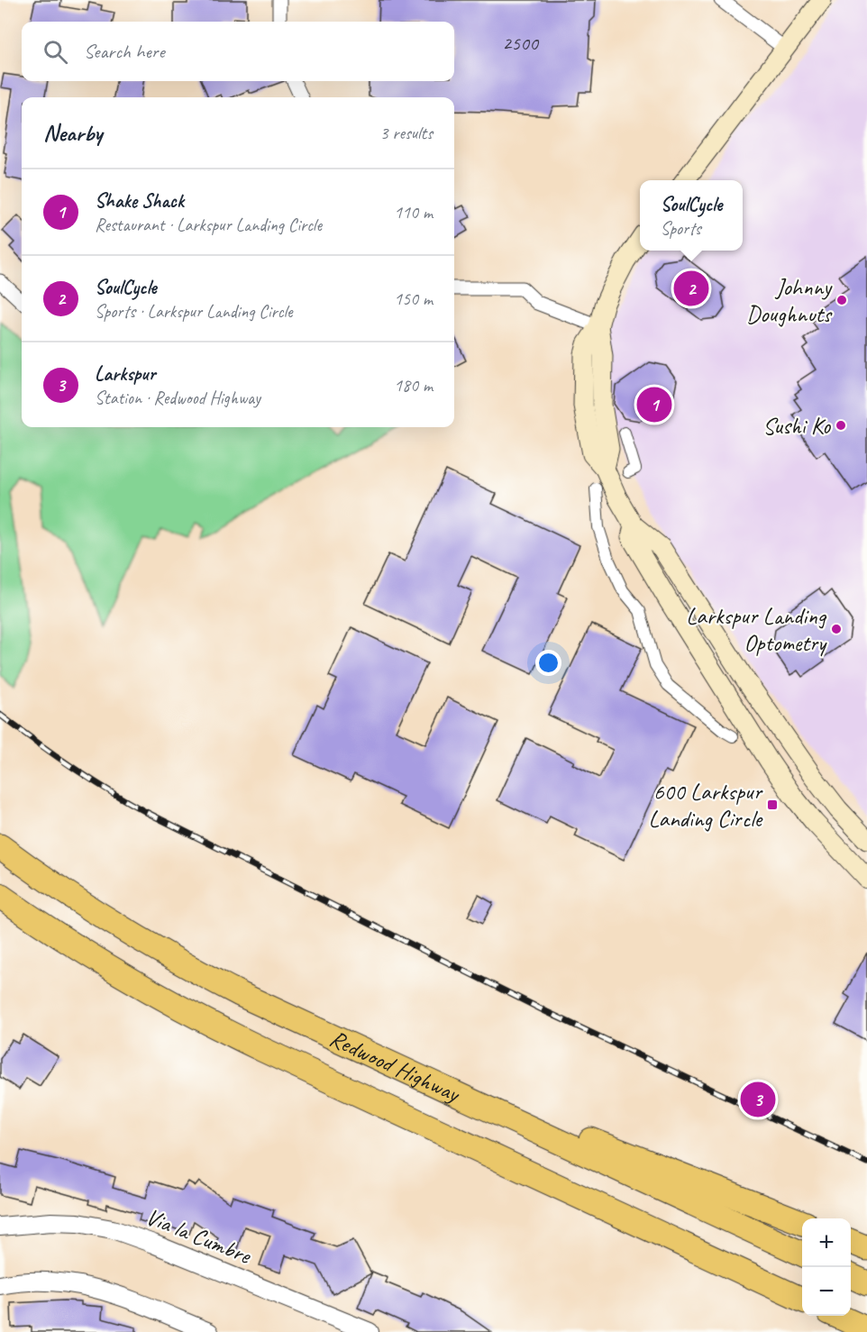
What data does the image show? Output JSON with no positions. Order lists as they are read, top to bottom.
{
  "streets": {
    "highway": ["Redwood Highway"],
    "street": ["Via la Cumbre"]
  },
  "places": {
    "other": ["Johnny Doughnuts", "Sushi Ko", "Larkspur Landing Optometry"],
    "transit": ["600 Larkspur Landing Circle"]
  },
  "house_numbers": ["2500"],
  "page": {
    "search": "Search here",
    "heading": ["Nearby", "3 results"],
    "list": [
      {
        "mark": "1",
        "name": "Shake Shack",
        "note": "Restaurant · Larkspur Landing Circle",
        "value": "110 m"
      },
      {
        "mark": "2",
        "name": "SoulCycle",
        "note": "Sports · Larkspur Landing Circle",
        "value": "150 m"
      },
      {
        "mark": "3",
        "name": "Larkspur",
        "note": "Station · Redwood Highway",
        "value": "180 m"
      }
    ],
    "popup": ["SoulCycle", "Sports"],
    "pins": ["2", "1", "3"],
    "map_buttons": ["+", "−"]
  }
}
